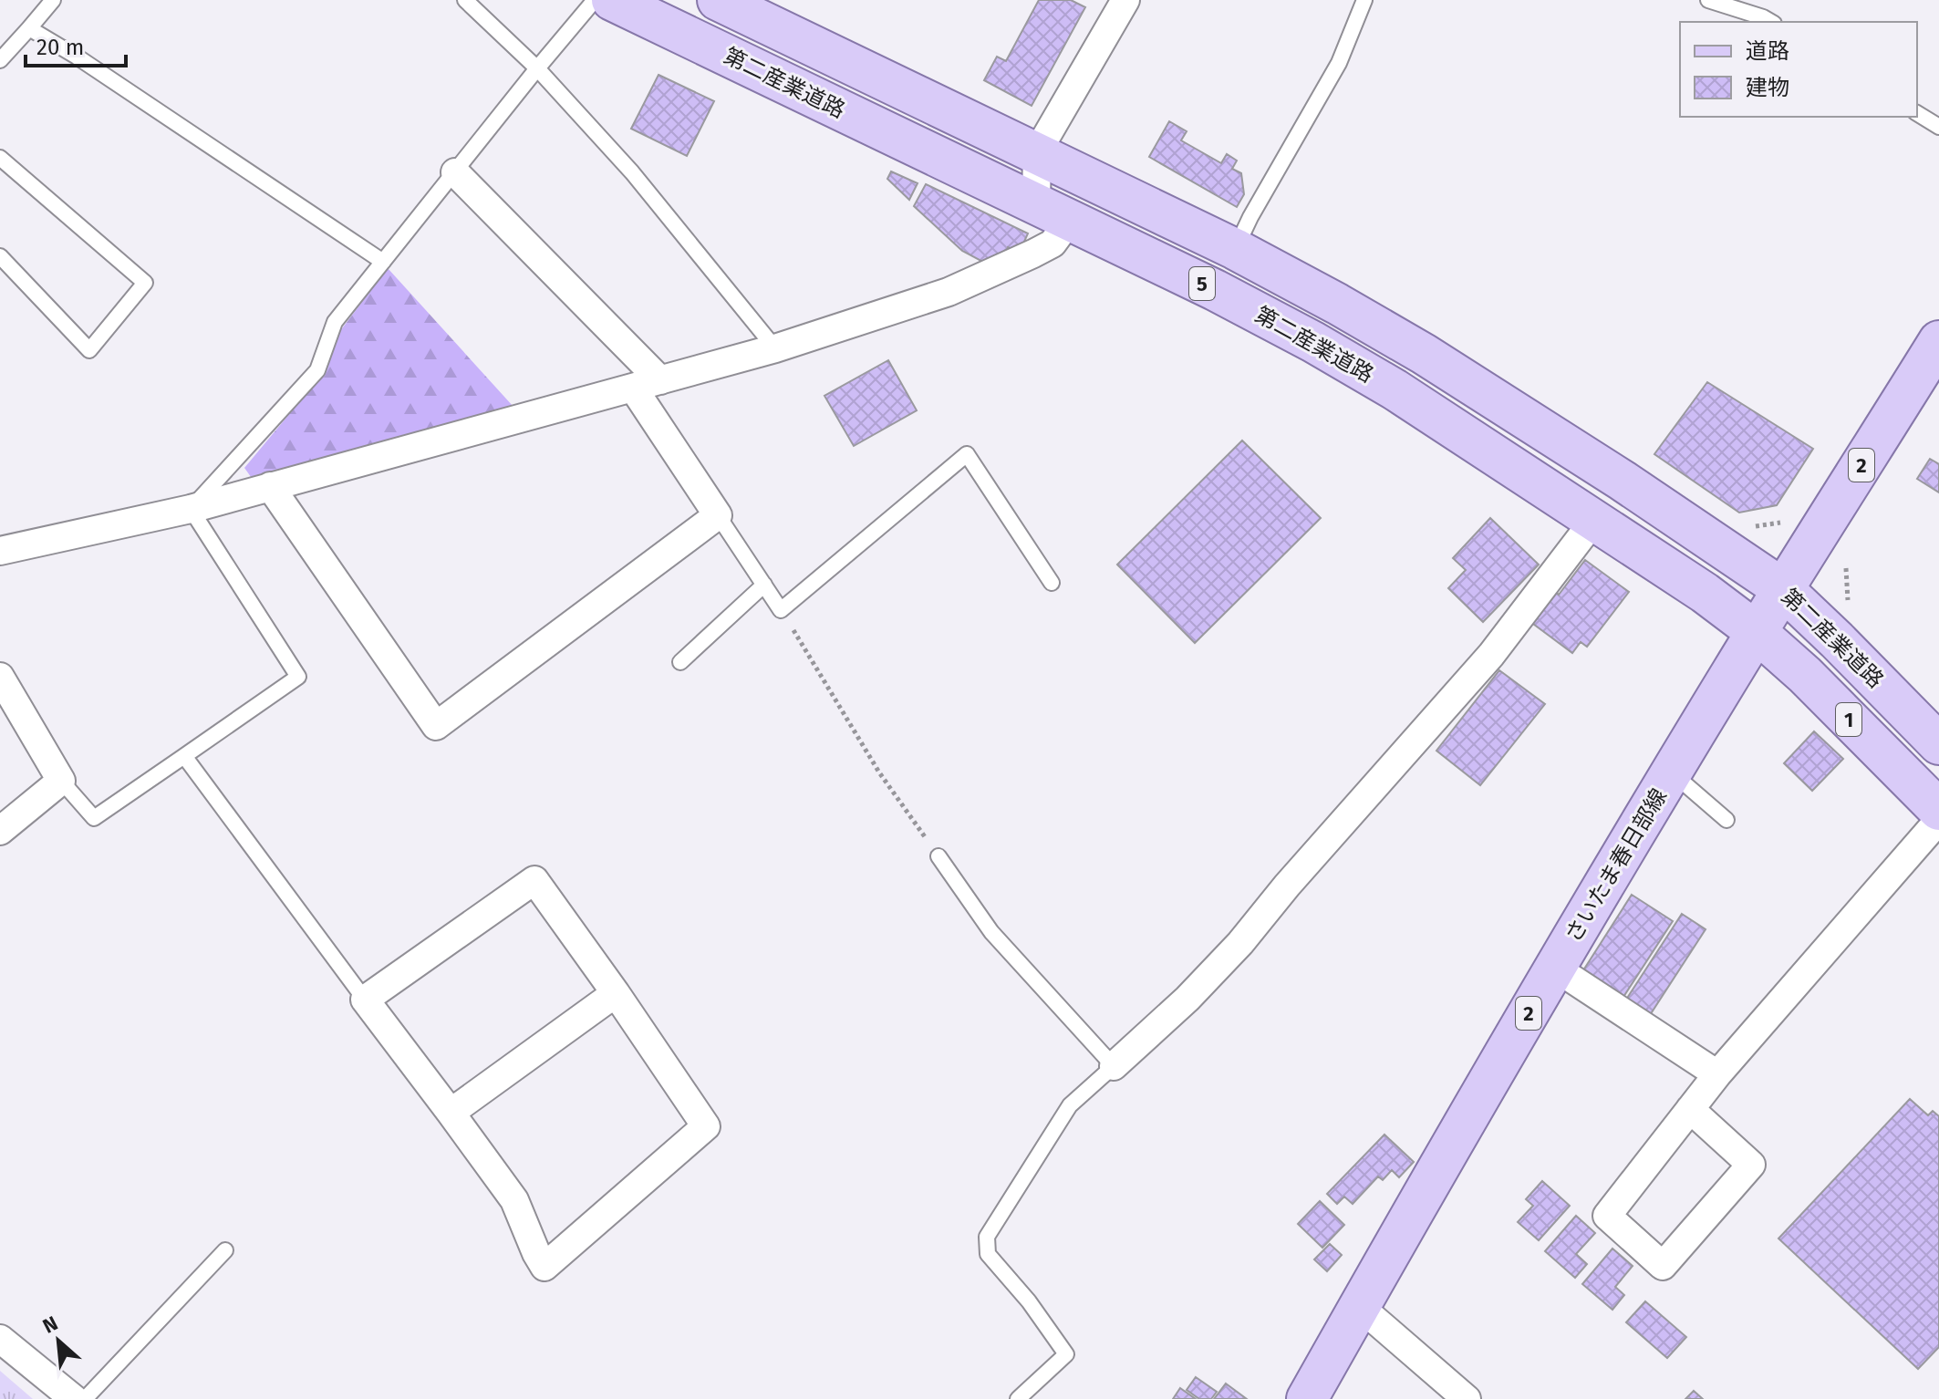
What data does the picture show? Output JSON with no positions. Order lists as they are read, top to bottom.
{
  "streets": {
    "main road": [
      "第二産業道路",
      "5",
      "2",
      "1",
      "さいたま春日部線"
    ]
  },
  "crossings": [
    ["第二産業道路", "さいたま春日部線"]
  ],
  "legend": ["道路", "建物"],
  "scale_bar": "20 m",
  "north": "top left"
}
